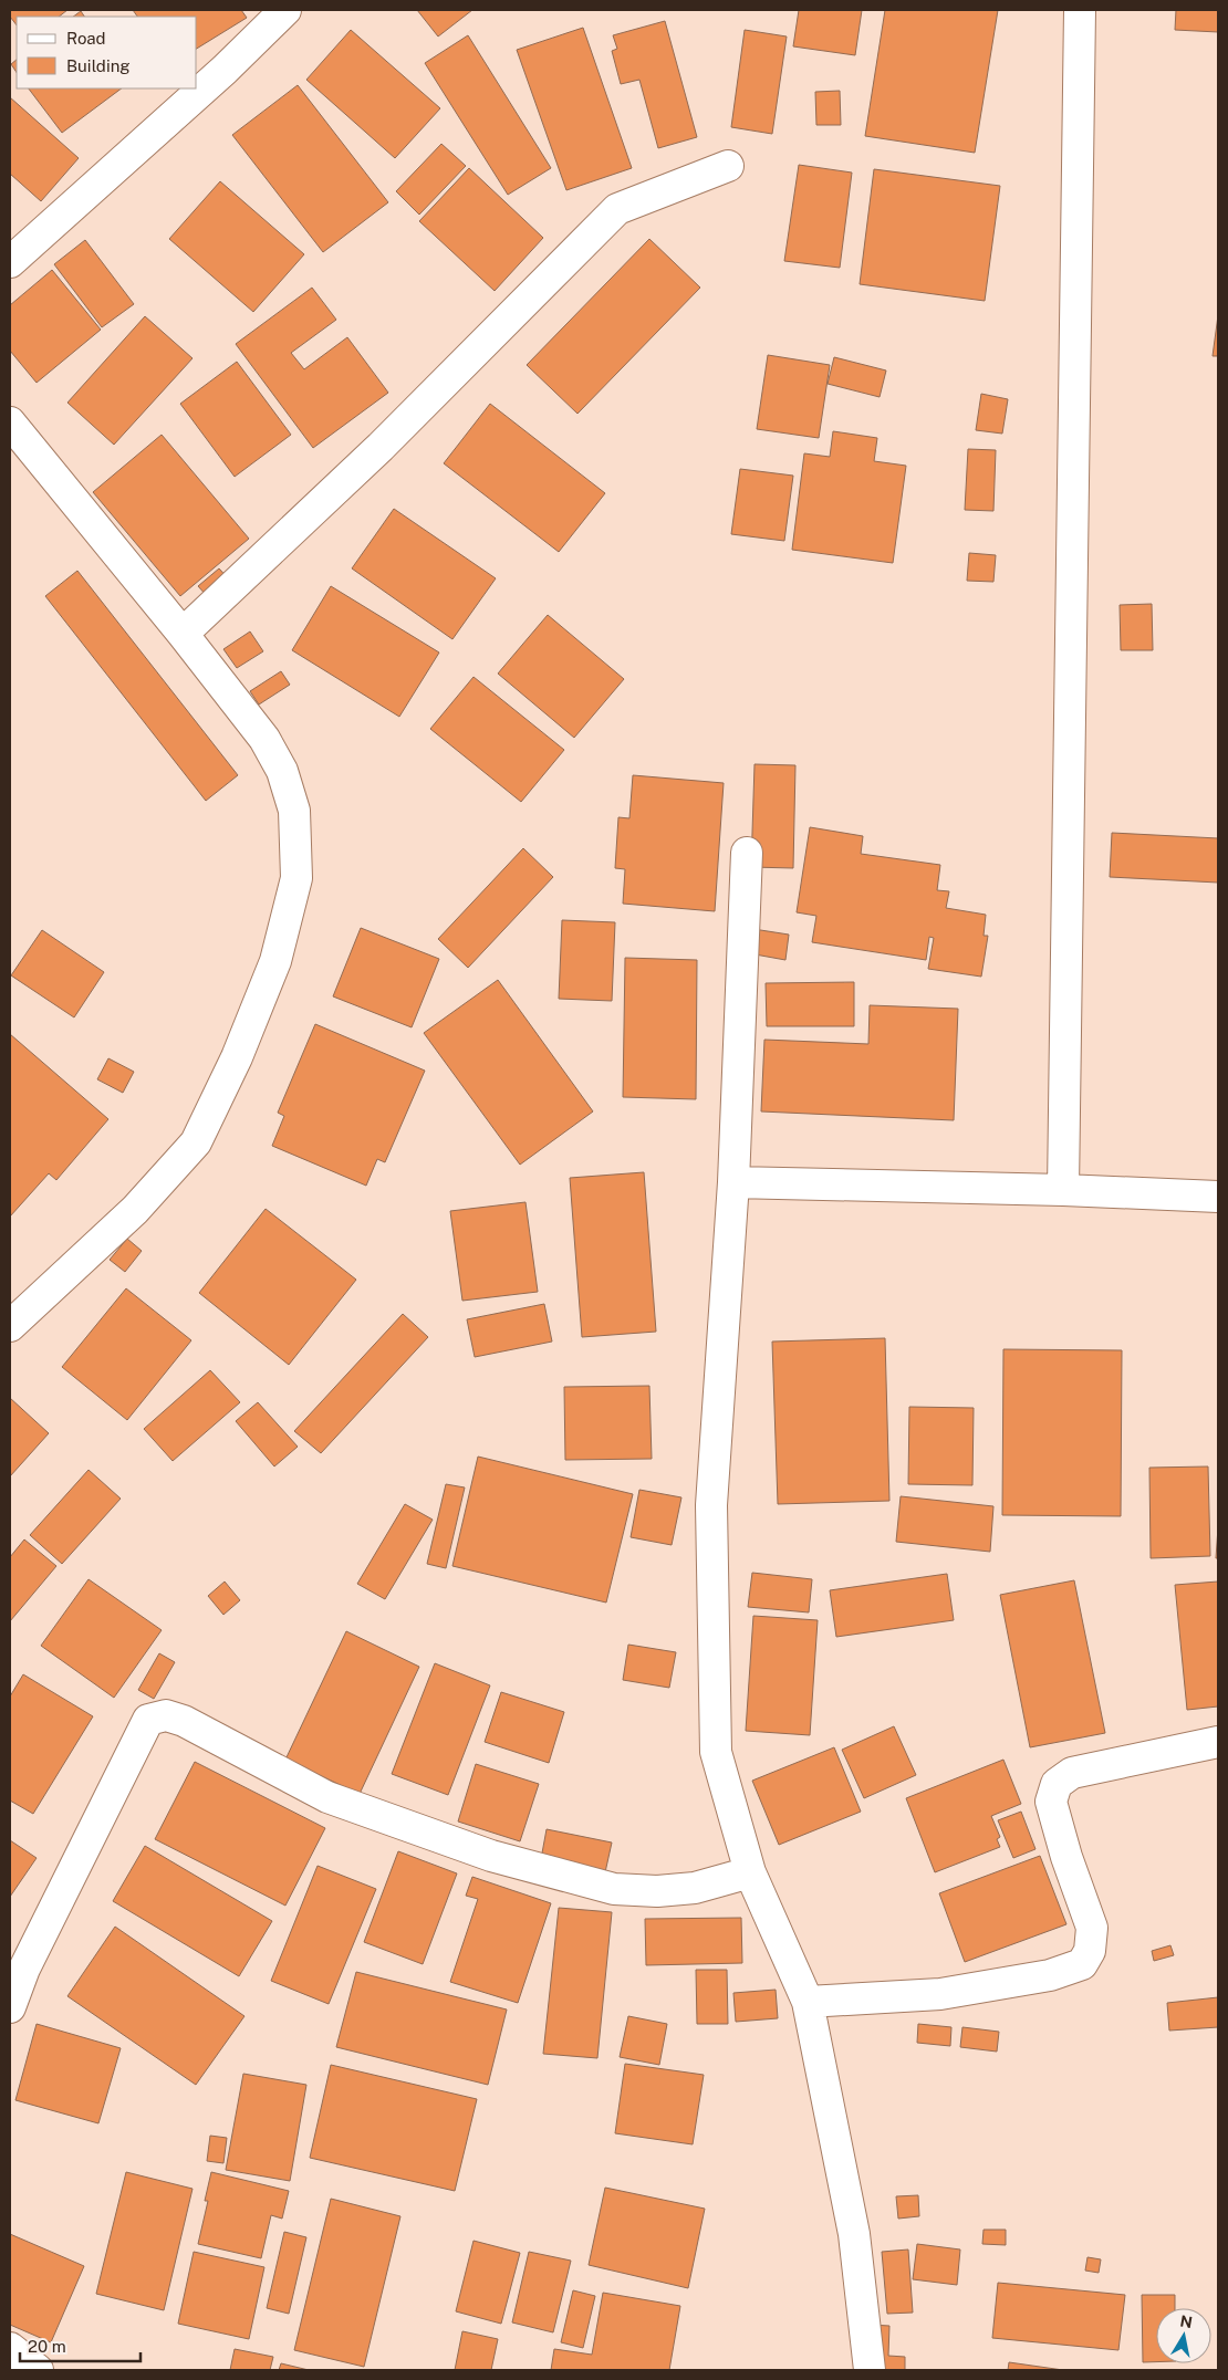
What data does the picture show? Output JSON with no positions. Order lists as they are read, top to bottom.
{
  "legend": ["Road", "Building"],
  "scale_bar": "20 m",
  "north": "top"
}
